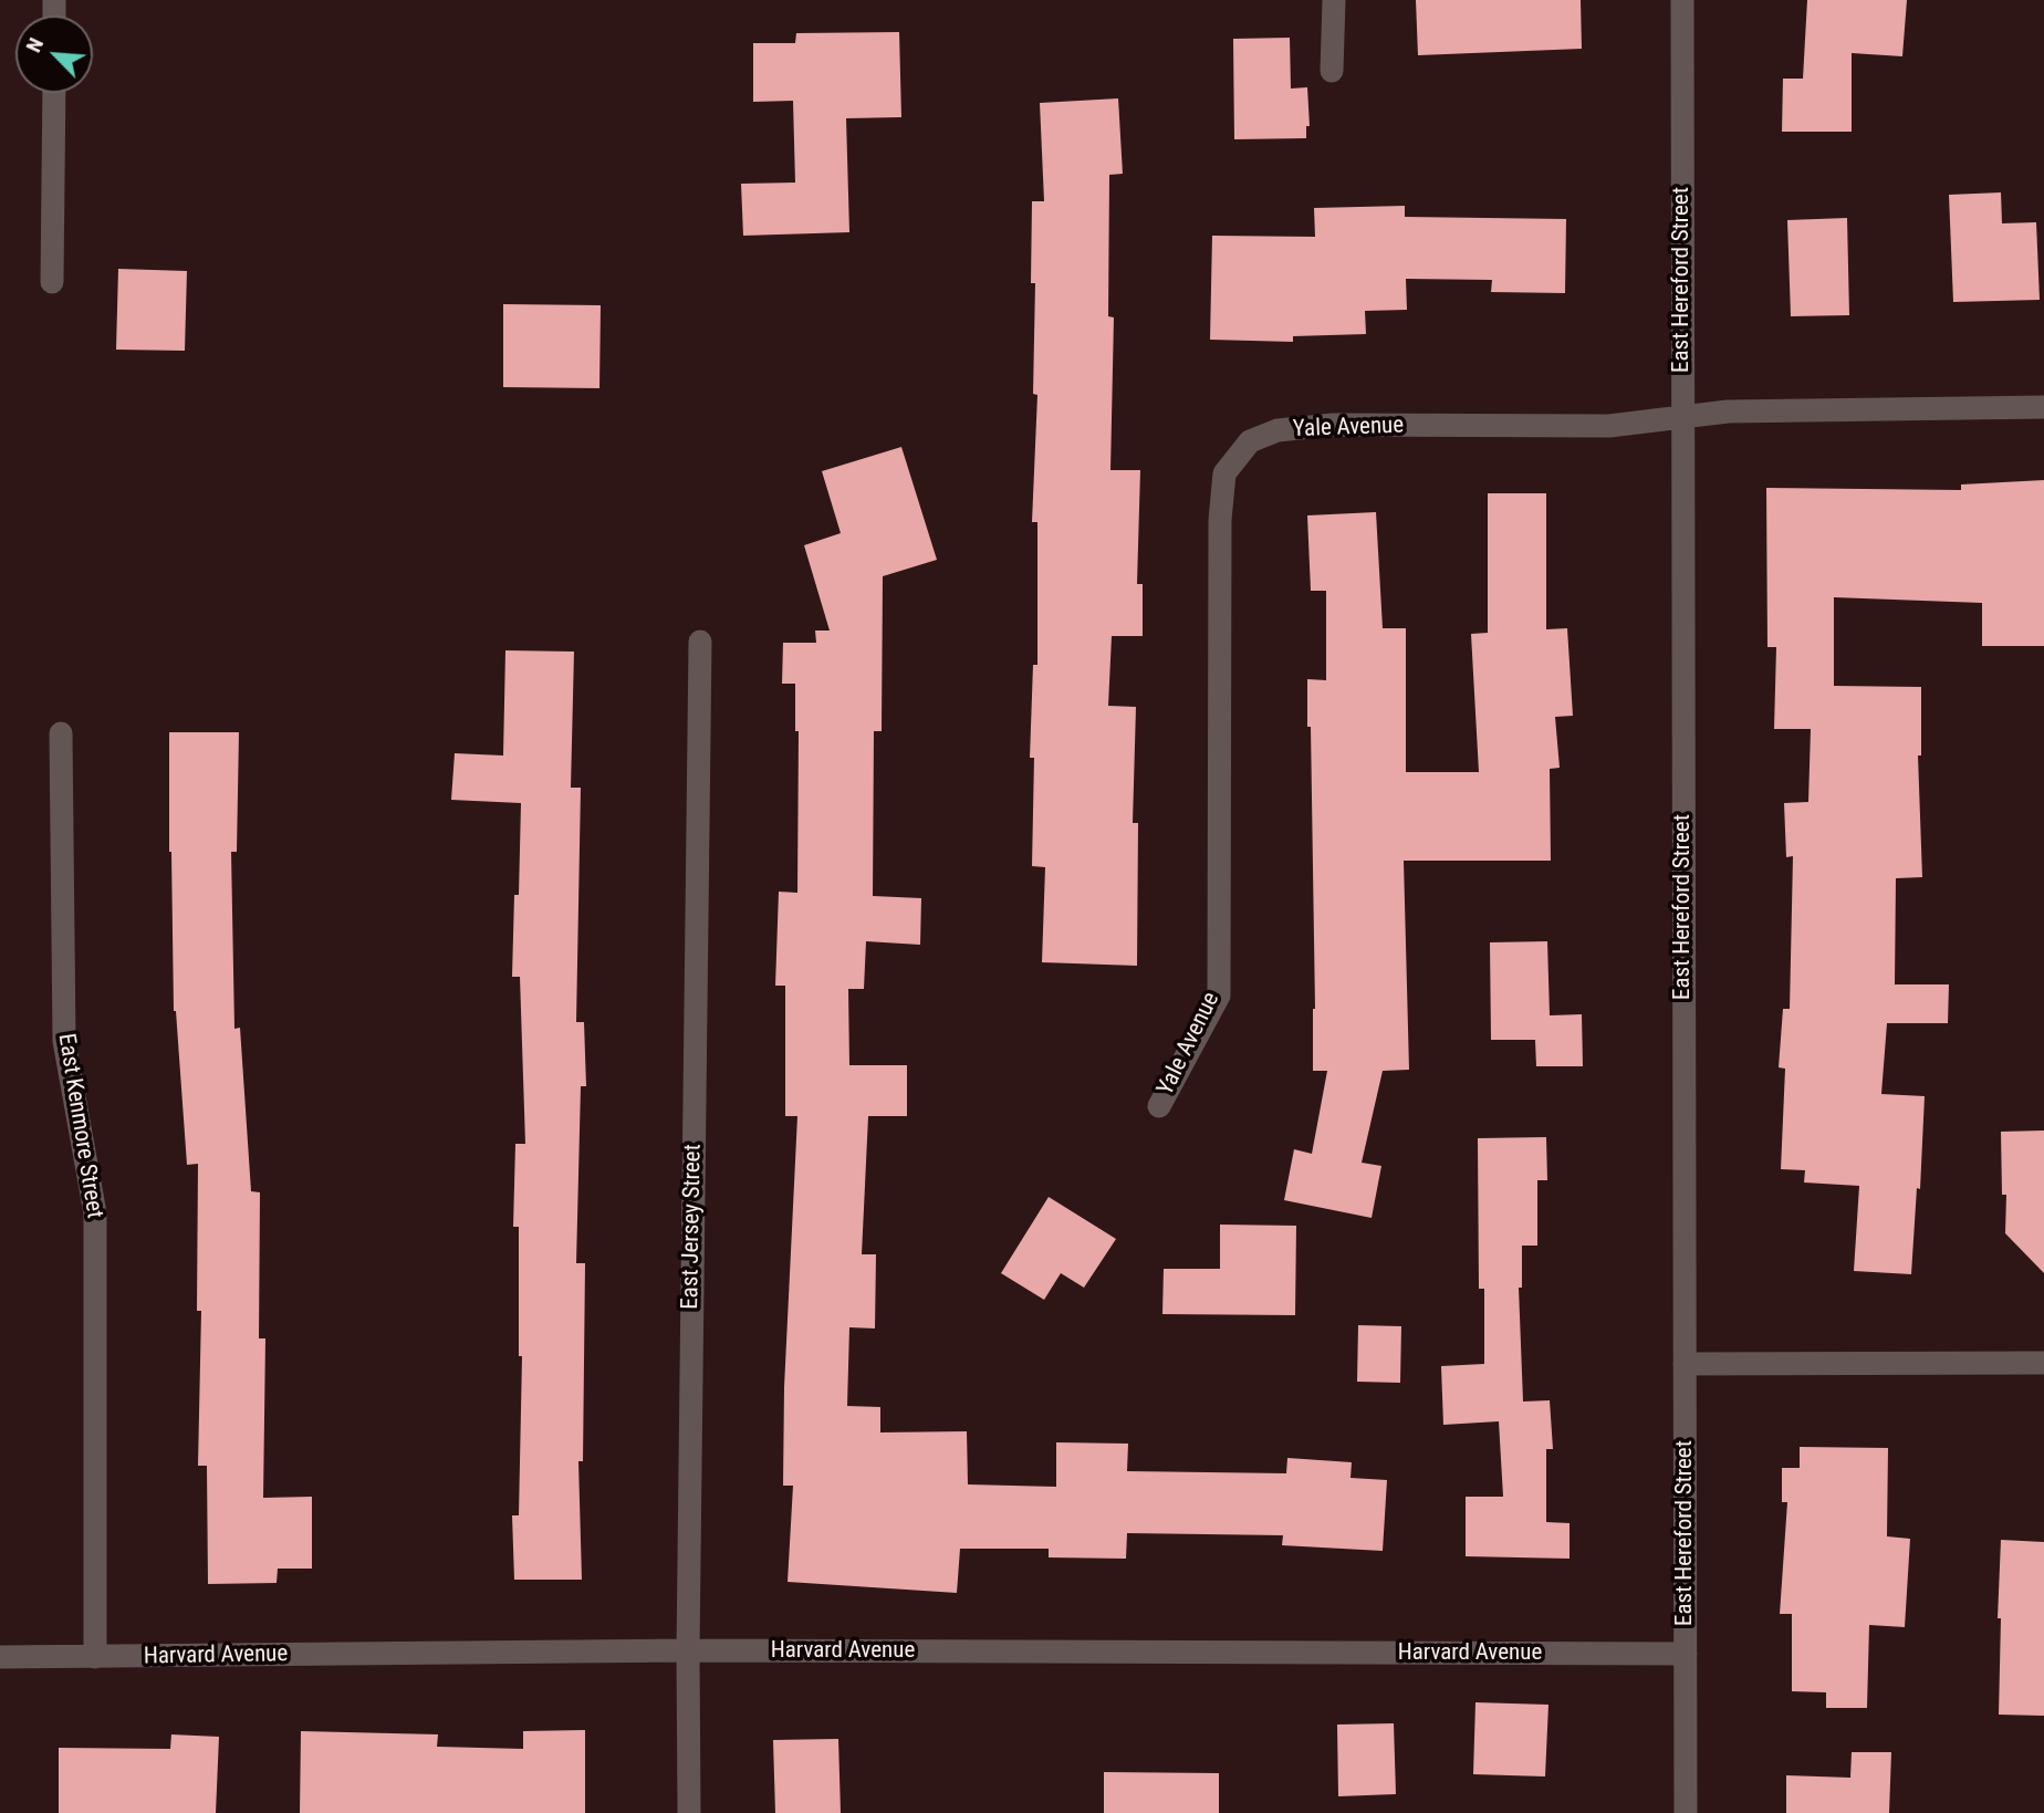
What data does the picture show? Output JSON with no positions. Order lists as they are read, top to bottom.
{
  "streets": {
    "street": [
      "East Hereford Street",
      "Yale Avenue",
      "East Kenmore Street",
      "East Jersey Street",
      "Harvard Avenue"
    ]
  },
  "crossings": [
    ["East Hereford Street", "Yale Avenue"],
    ["East Hereford Street", "Harvard Avenue"],
    ["East Kenmore Street", "Harvard Avenue"],
    ["East Jersey Street", "Harvard Avenue"]
  ],
  "north": "top left"
}
